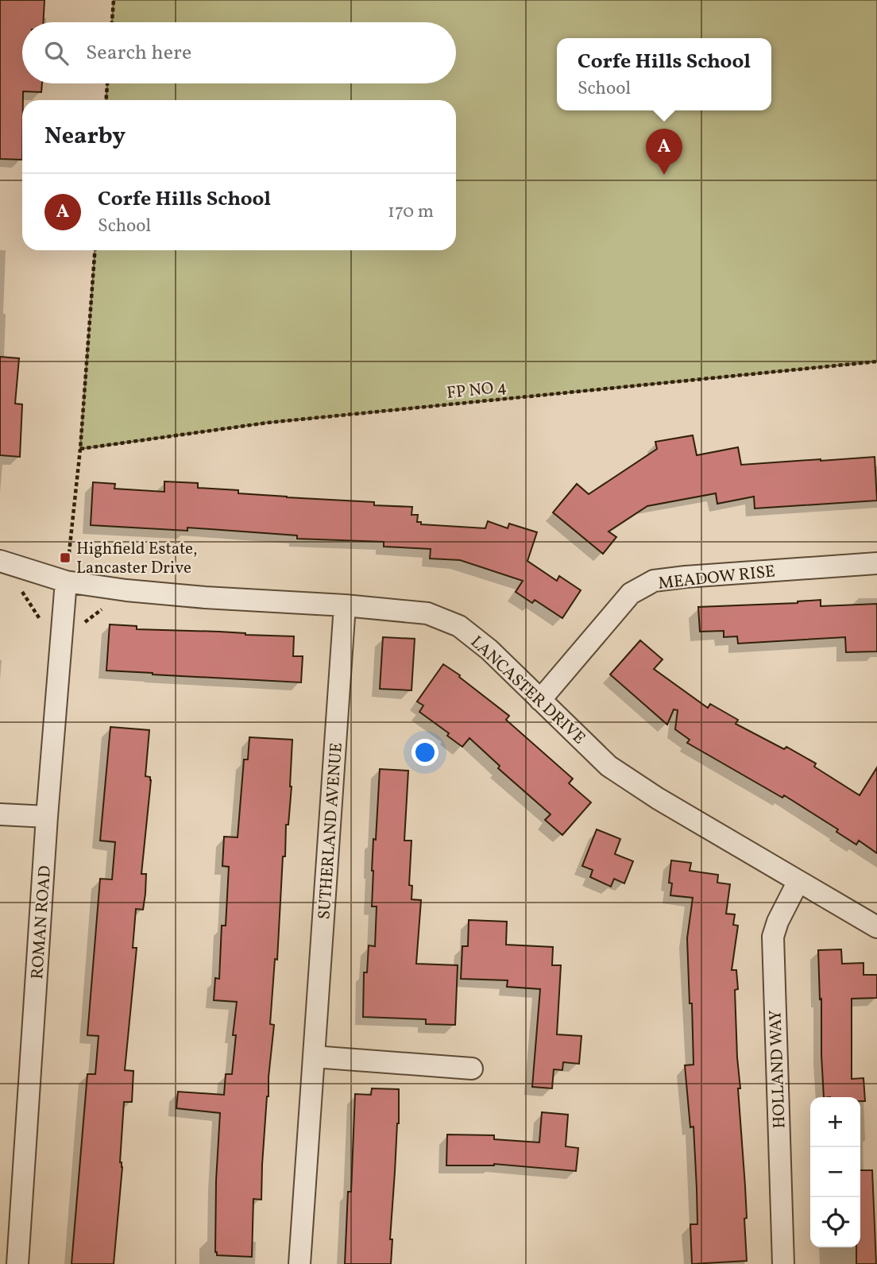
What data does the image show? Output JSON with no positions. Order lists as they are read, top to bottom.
{
  "streets": {
    "street": [
      "MEADOW RISE",
      "LANCASTER DRIVE",
      "SUTHERLAND AVENUE",
      "ROMAN ROAD",
      "HOLLAND WAY"
    ],
    "path": ["FP NO 4"]
  },
  "crossings": [
    ["MEADOW RISE", "LANCASTER DRIVE"],
    ["LANCASTER DRIVE", "SUTHERLAND AVENUE"],
    ["LANCASTER DRIVE", "ROMAN ROAD"],
    ["LANCASTER DRIVE", "HOLLAND WAY"]
  ],
  "places": {
    "transit": ["Highfield Estate, Lancaster Drive"]
  },
  "page": {
    "search": "Search here",
    "popup": ["Corfe Hills School", "School"],
    "heading": "Nearby",
    "pins": "A",
    "list": [
      {
        "mark": "A",
        "name": "Corfe Hills School",
        "note": "School",
        "value": "170 m"
      }
    ],
    "map_buttons": ["+", "−"]
  }
}
